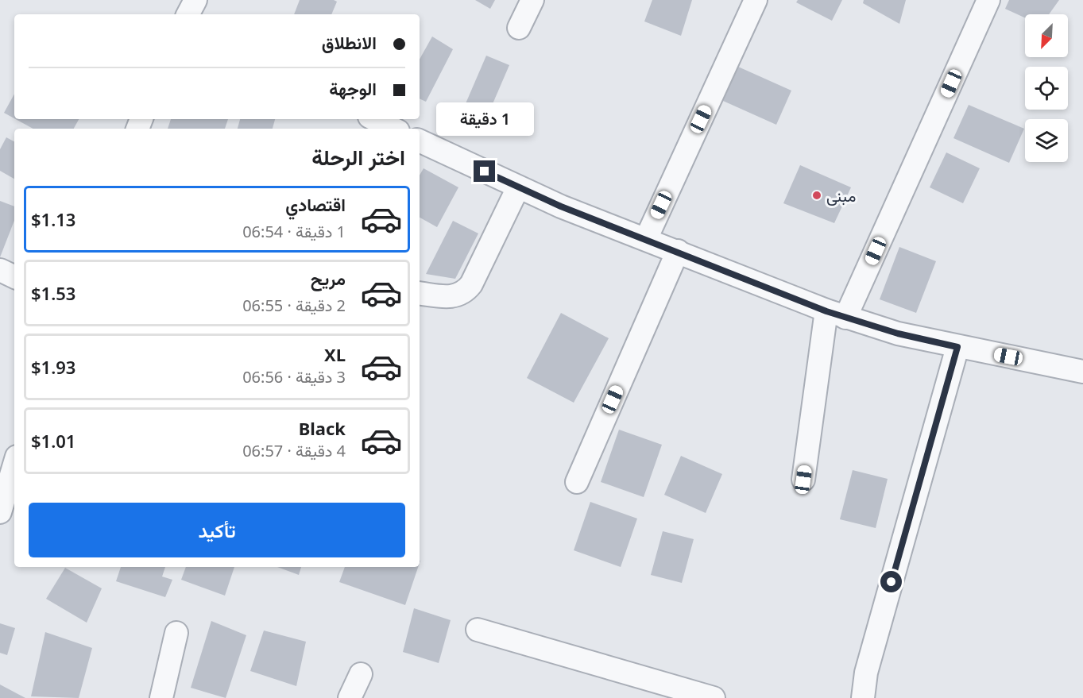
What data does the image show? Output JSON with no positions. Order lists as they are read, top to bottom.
{
  "places": ["مبنى"],
  "north": "bottom left",
  "page": {
    "banner": ["الانطلاق", "الوجهة"],
    "bubble": "1 دقيقة",
    "heading": "اختر الرحلة",
    "list": [
      {
        "name": "اقتصادي",
        "note": "1 دقيقة · 06:54",
        "value": "$1.13"
      },
      {
        "name": "مريح",
        "note": "2 دقيقة · 06:55",
        "value": "$1.53"
      },
      {
        "name": "XL",
        "note": "3 دقيقة · 06:56",
        "value": "$1.93"
      },
      {
        "name": "Black",
        "note": "4 دقيقة · 06:57",
        "value": "$1.01"
      }
    ],
    "buttons": "تأكيد"
  }
}
